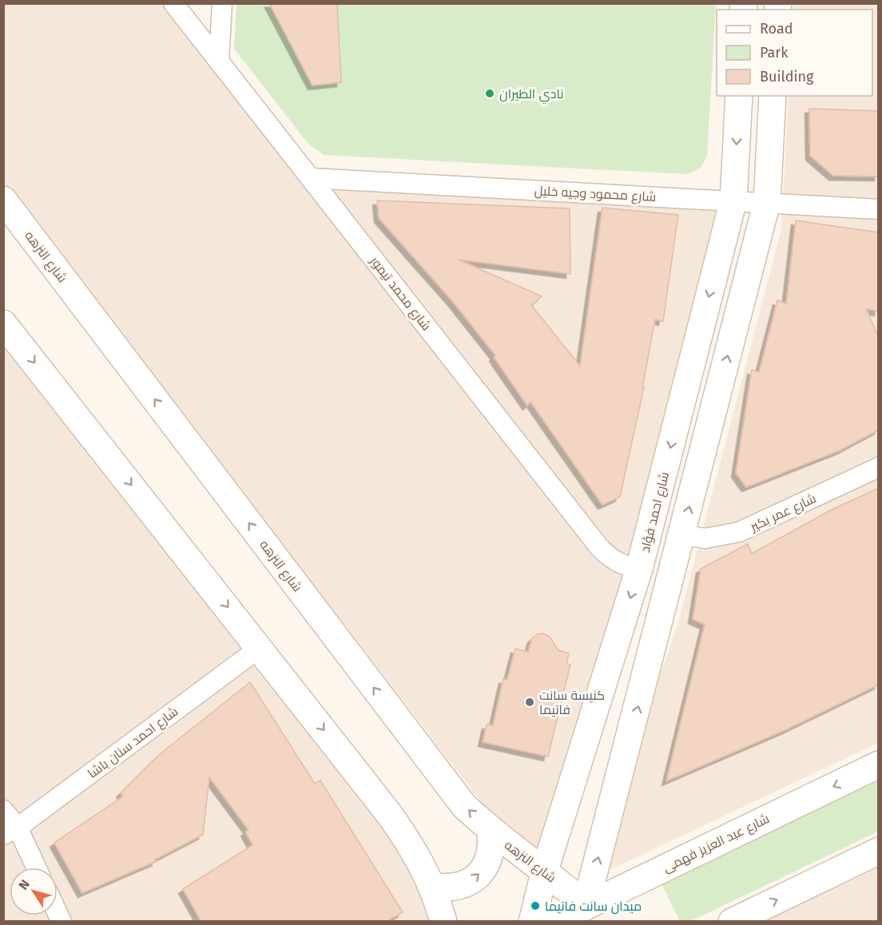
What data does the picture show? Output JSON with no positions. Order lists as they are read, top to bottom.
{
  "streets": {
    "main road": ["شارع النزهه", "شارع احمد فؤاد", "شارع عبد العزيز فهمى"],
    "street": [
      "شارع محمود وجيه خليل",
      "شارع محمد تيمور",
      "شارع عمر بكير",
      "شارع احمد سنان باشا"
    ]
  },
  "crossings": [
    ["شارع محمود وجيه خليل", "شارع محمد تيمور"],
    ["شارع محمود وجيه خليل", "شارع احمد فؤاد"],
    ["شارع النزهه", "شارع احمد فؤاد"],
    ["شارع النزهه", "شارع عبد العزيز فهمى"],
    ["شارع محمد تيمور", "شارع احمد فؤاد"]
  ],
  "places": ["نادي الطيران", "كنيسة سانت فاتيما", "ميدان سانت فاتيما"],
  "legend": ["Road", "Park", "Building"],
  "north": "top left"
}
